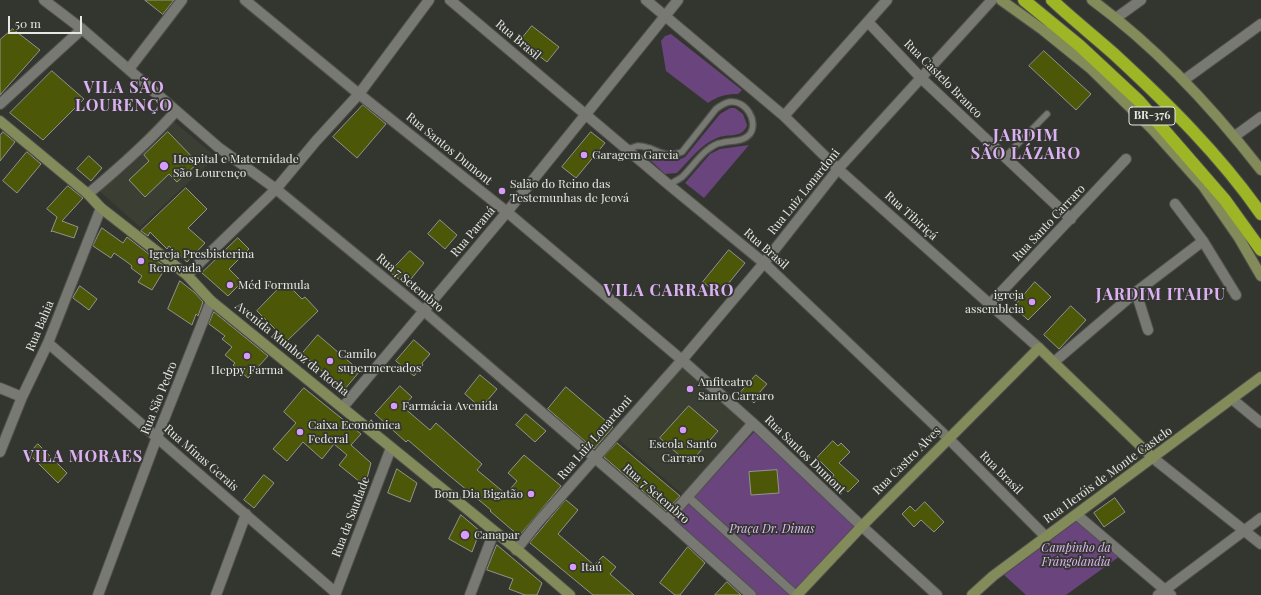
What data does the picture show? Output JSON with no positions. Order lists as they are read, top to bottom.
{
  "streets": {
    "highway": ["BR-376"],
    "main road": [
      "Rua Tibiriçá",
      "Avenida Munhoz da Rocha",
      "Rua Castro Alves",
      "Rua Heróis de Monte Castelo"
    ],
    "street": [
      "Rua Brasil",
      "Rua Castelo Branco",
      "Rua Santos Dumont",
      "Rua Luiz Lonardoni",
      "Rua Santo Carraro",
      "Rua Paraná",
      "Rua 7 Setembro",
      "Rua Bahia",
      "Rua São Pedro",
      "Rua Minas Gerais",
      "Rua da Saudade"
    ]
  },
  "crossings": [
    ["Rua Brasil", "Rua Luiz Lonardoni"],
    ["Rua Brasil", "Rua Paraná"],
    ["Rua Brasil", "Rua Castro Alves"],
    ["Rua Brasil", "Rua Heróis de Monte Castelo"],
    ["Rua Castelo Branco", "Rua Luiz Lonardoni"],
    ["Rua Castelo Branco", "Rua Santo Carraro"],
    ["Rua Santos Dumont", "Rua Luiz Lonardoni"],
    ["Rua Santos Dumont", "Rua Paraná"],
    ["Rua Santos Dumont", "Rua Castro Alves"],
    ["Rua Luiz Lonardoni", "Rua Tibiriçá"],
    ["Rua Luiz Lonardoni", "Rua 7 Setembro"],
    ["Rua Luiz Lonardoni", "Avenida Munhoz da Rocha"],
    ["Rua Tibiriçá", "Rua Santo Carraro"],
    ["Rua Tibiriçá", "Rua Paraná"],
    ["Rua Tibiriçá", "Rua Castro Alves"],
    ["Rua Tibiriçá", "Rua Heróis de Monte Castelo"],
    ["Rua Paraná", "Rua 7 Setembro"],
    ["Rua Paraná", "Avenida Munhoz da Rocha"],
    ["Rua Bahia", "Avenida Munhoz da Rocha"],
    ["Rua Bahia", "Rua Minas Gerais"],
    ["Avenida Munhoz da Rocha", "Rua São Pedro"],
    ["Avenida Munhoz da Rocha", "Rua da Saudade"],
    ["Rua São Pedro", "Rua Minas Gerais"],
    ["Rua Minas Gerais", "Rua da Saudade"]
  ],
  "districts": [
    "VILA SÃO LOURENÇO",
    "JARDIM SÃO LÁZARO",
    "VILA CARRARO",
    "JARDIM ITAIPU",
    "VILA MORAES"
  ],
  "parks": ["Praça Dr. Dimas", "Campinho da Frângolandia"],
  "places": [
    "Garagem Garcia",
    "Hospital e Maternidade São Lourenço",
    "Salão do Reino das Testemunhas de Jeová",
    "Igreja Presbisterina Renovada",
    "Méd Formula",
    "igreja assembleia",
    "Heppy Farma",
    "Camilo supermercados",
    "Anfiteatro Santo Carraro",
    "Farmácia Avenida",
    "Escola Santo Carraro",
    "Caixa Econômica Federal",
    "Bom Dia Bigatão",
    "Canapar",
    "Itaú"
  ],
  "scale_bar": "50 m"
}
